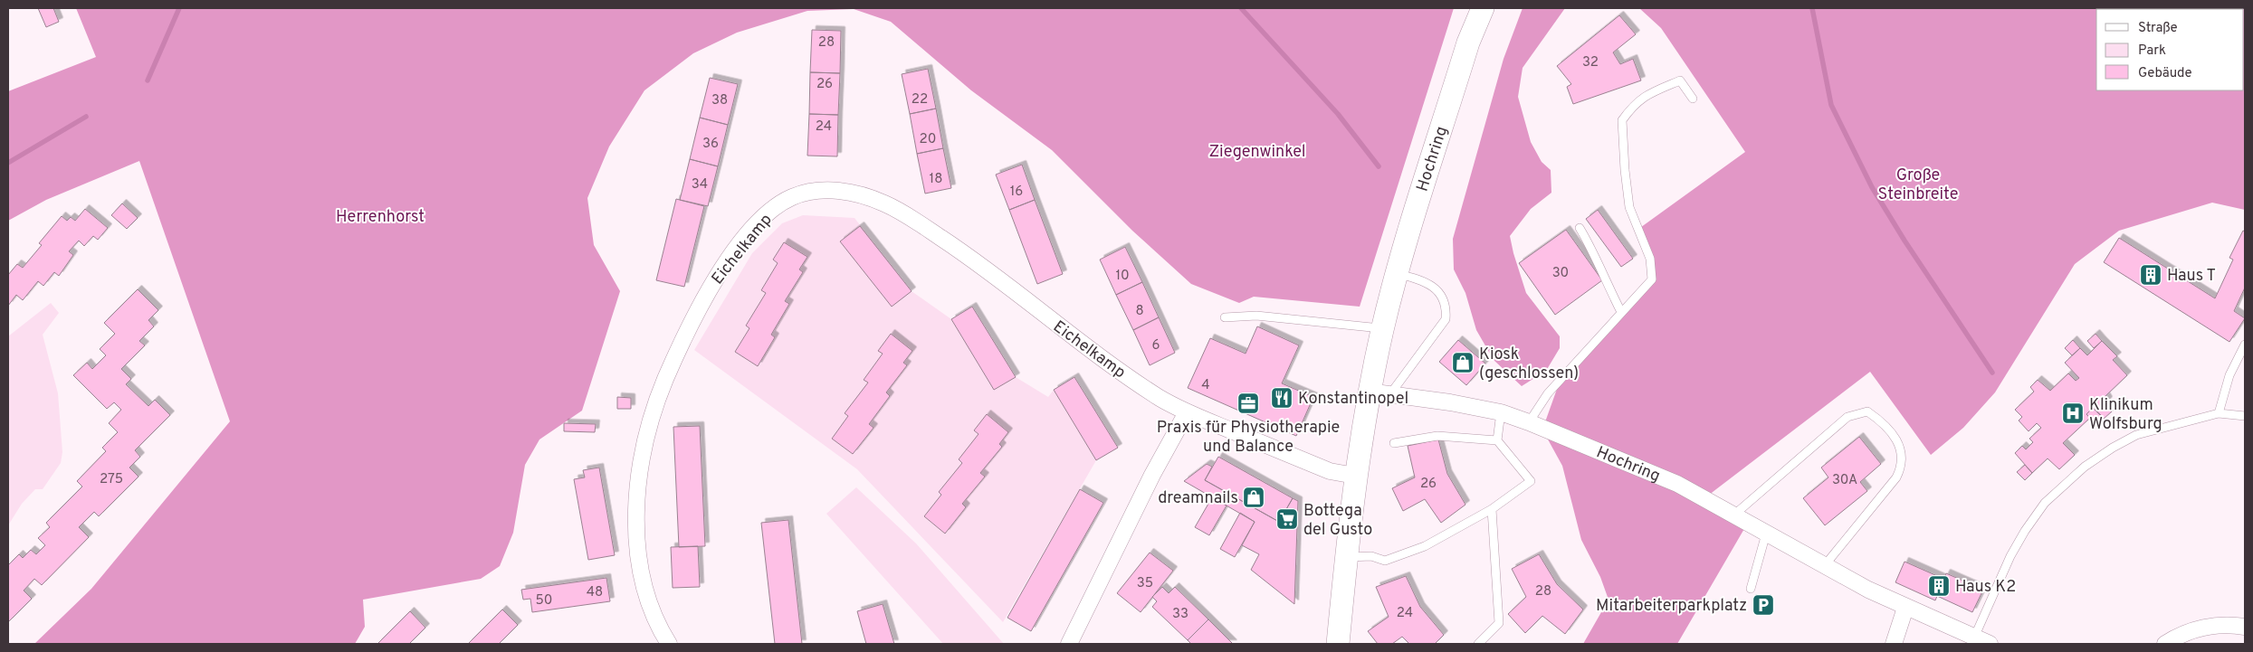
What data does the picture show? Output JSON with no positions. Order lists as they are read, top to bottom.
{
  "streets": {
    "street": ["Hochring", "Eichelkamp"]
  },
  "crossings": [
    ["Hochring", "Eichelkamp"]
  ],
  "parks": ["Ziegenwinkel", "Große Steinbreite", "Herrenhorst"],
  "places": {
    "building": ["Haus T", "Haus K2"],
    "shop": ["Kiosk (geschlossen)", "dreamnails"],
    "restaurant": ["Konstantinopel"],
    "office": ["Praxis für Physiotherapie und Balance"],
    "hospital": ["Klinikum Wolfsburg"],
    "supermarket": ["Bottega del Gusto"],
    "parking": ["Mitarbeiterparkplatz"]
  },
  "house_numbers": [
    "28",
    "32",
    "26",
    "22",
    "38",
    "24",
    "20",
    "36",
    "18",
    "34",
    "16",
    "30",
    "10",
    "8",
    "6",
    "4",
    "275",
    "30A",
    "26",
    "35",
    "28",
    "48",
    "50",
    "24",
    "33"
  ],
  "legend": ["Straße", "Park", "Gebäude"]
}
